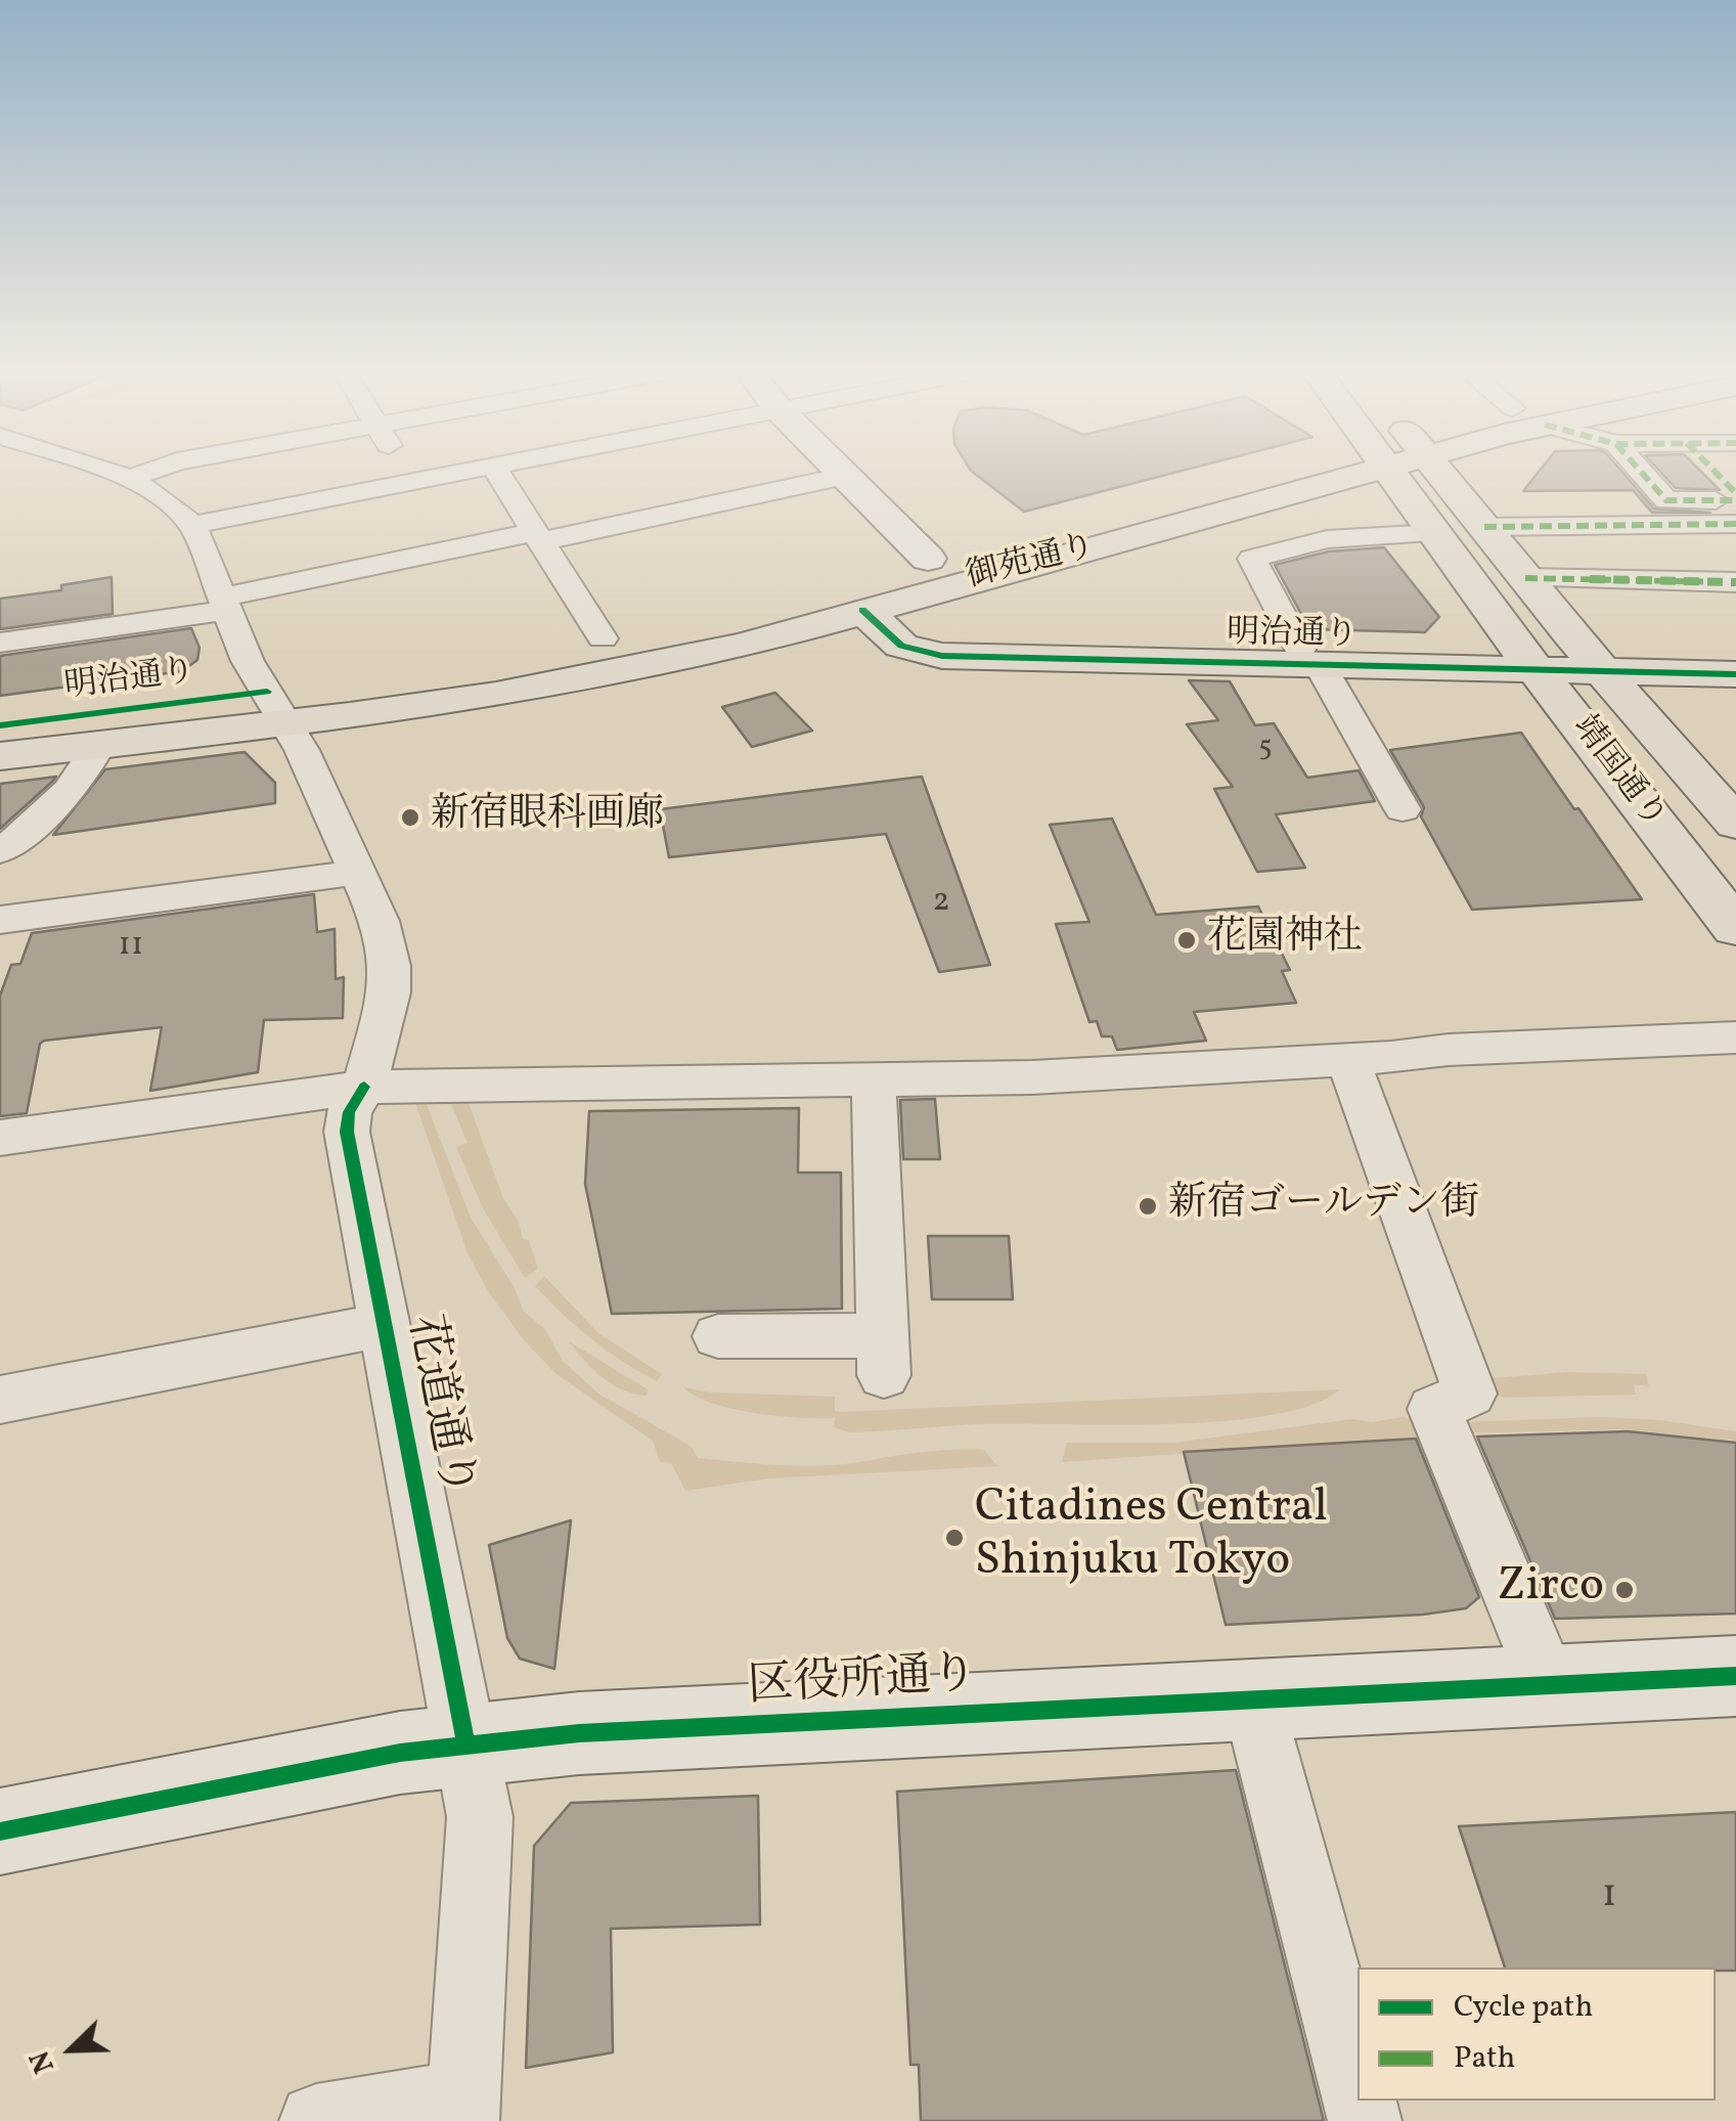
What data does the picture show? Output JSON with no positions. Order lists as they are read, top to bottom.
{
  "streets": {
    "main road": ["御苑通り", "明治通り", "靖国通り"],
    "street": ["花道通り", "区役所通り"]
  },
  "crossings": [
    ["御苑通り", "明治通り"],
    ["明治通り", "靖国通り"],
    ["明治通り", "花道通り"],
    ["花道通り", "区役所通り"]
  ],
  "places": [
    "新宿眼科画廊",
    "花園神社",
    "新宿ゴールデン街",
    "Citadines Central Shinjuku Tokyo",
    "Zirco"
  ],
  "house_numbers": [
    "5",
    "2",
    "11",
    "1"
  ],
  "legend": ["Cycle path", "Path"],
  "north": "bottom left"
}
